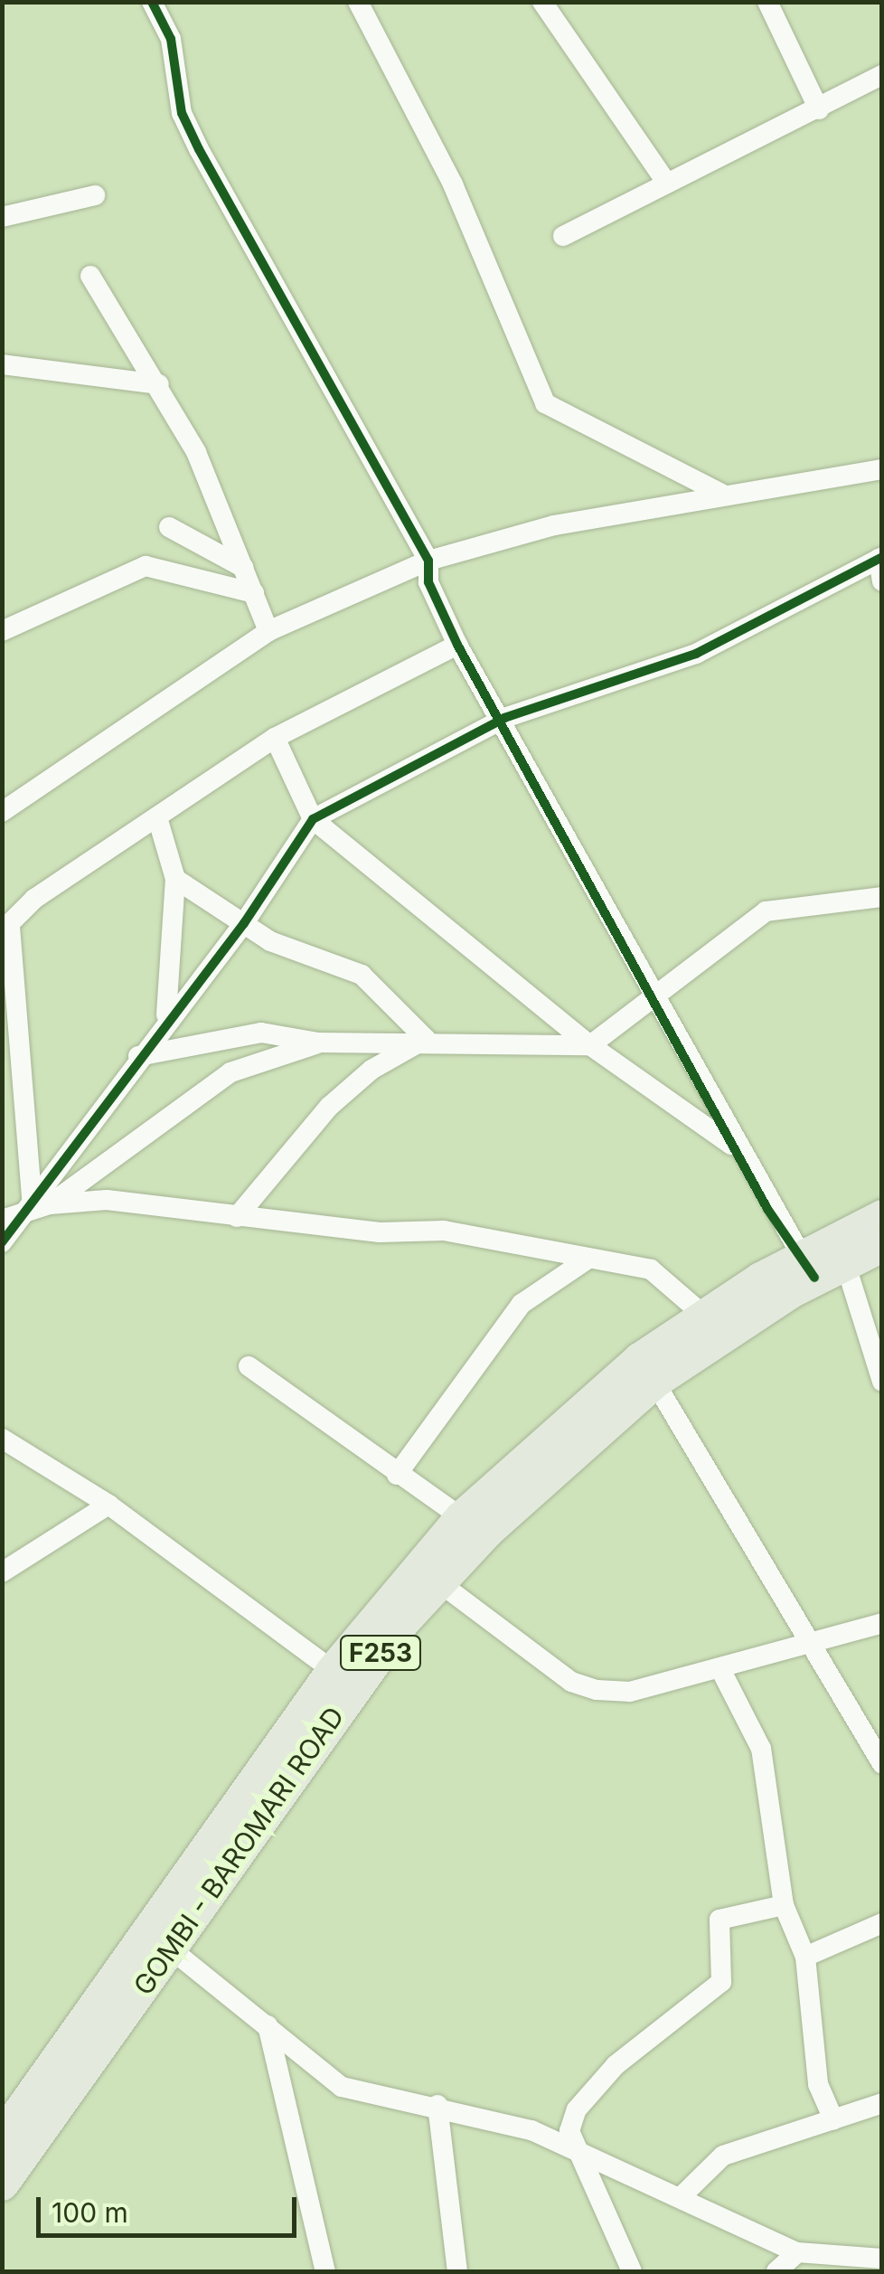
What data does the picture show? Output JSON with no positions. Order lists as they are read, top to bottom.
{
  "streets": {
    "main road": ["F253", "GOMBI - BAROMARI ROAD"]
  },
  "scale_bar": "100 m"
}
